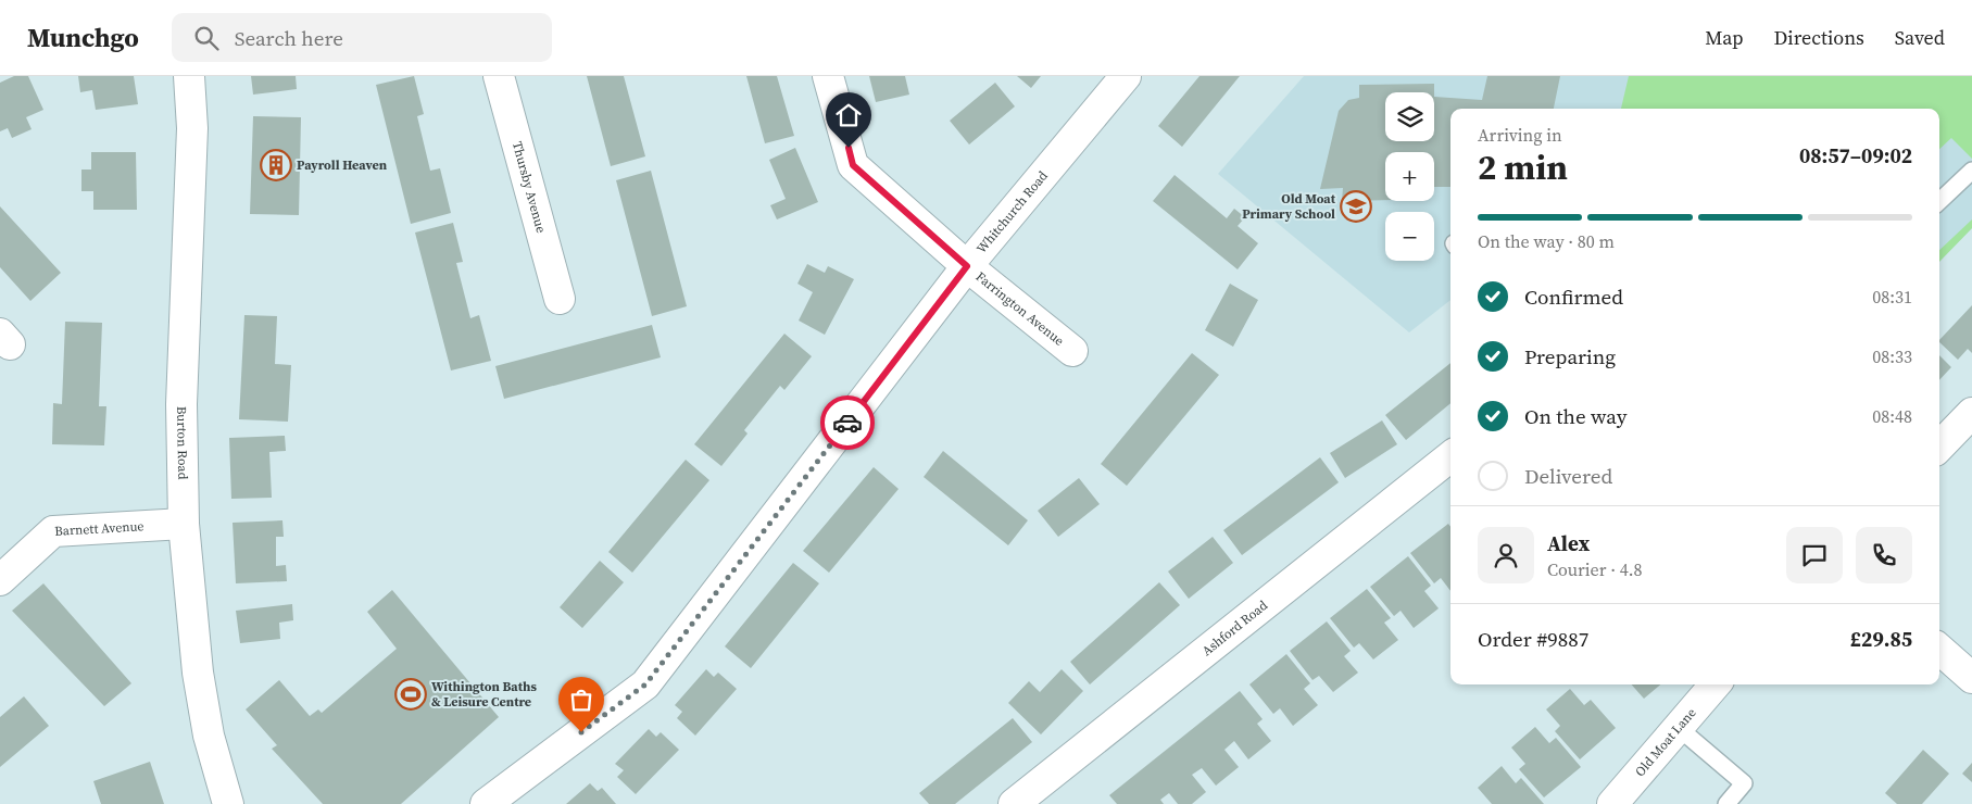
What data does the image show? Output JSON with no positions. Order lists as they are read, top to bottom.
{
  "streets": {
    "street": [
      "Thursby Avenue",
      "Whitchurch Road",
      "Farrington Avenue",
      "Burton Road",
      "Barnett Avenue",
      "Ashford Road",
      "Old Moat Lane"
    ]
  },
  "crossings": [
    ["Whitchurch Road", "Farrington Avenue"],
    ["Burton Road", "Barnett Avenue"]
  ],
  "places": {
    "building": ["Payroll Heaven"],
    "school or university": ["Old Moat Primary School"],
    "sports": ["Withington Baths & Leisure Centre"]
  },
  "page": {
    "header": "Munchgo",
    "search": "Search here",
    "nav": ["Map", "Directions", "Saved"],
    "map_buttons": ["+", "−"],
    "heading": ["2 min", "Arriving in", "08:57–09:02"],
    "panel": [
      "Alex",
      "Courier · 4.8",
      "Order #9887",
      "£29.85"
    ],
    "bar": "On the way · 80 m",
    "list": [
      ["Confirmed", "08:31"],
      ["Preparing", "08:33"],
      ["On the way", "08:48"],
      "Delivered"
    ]
  }
}
